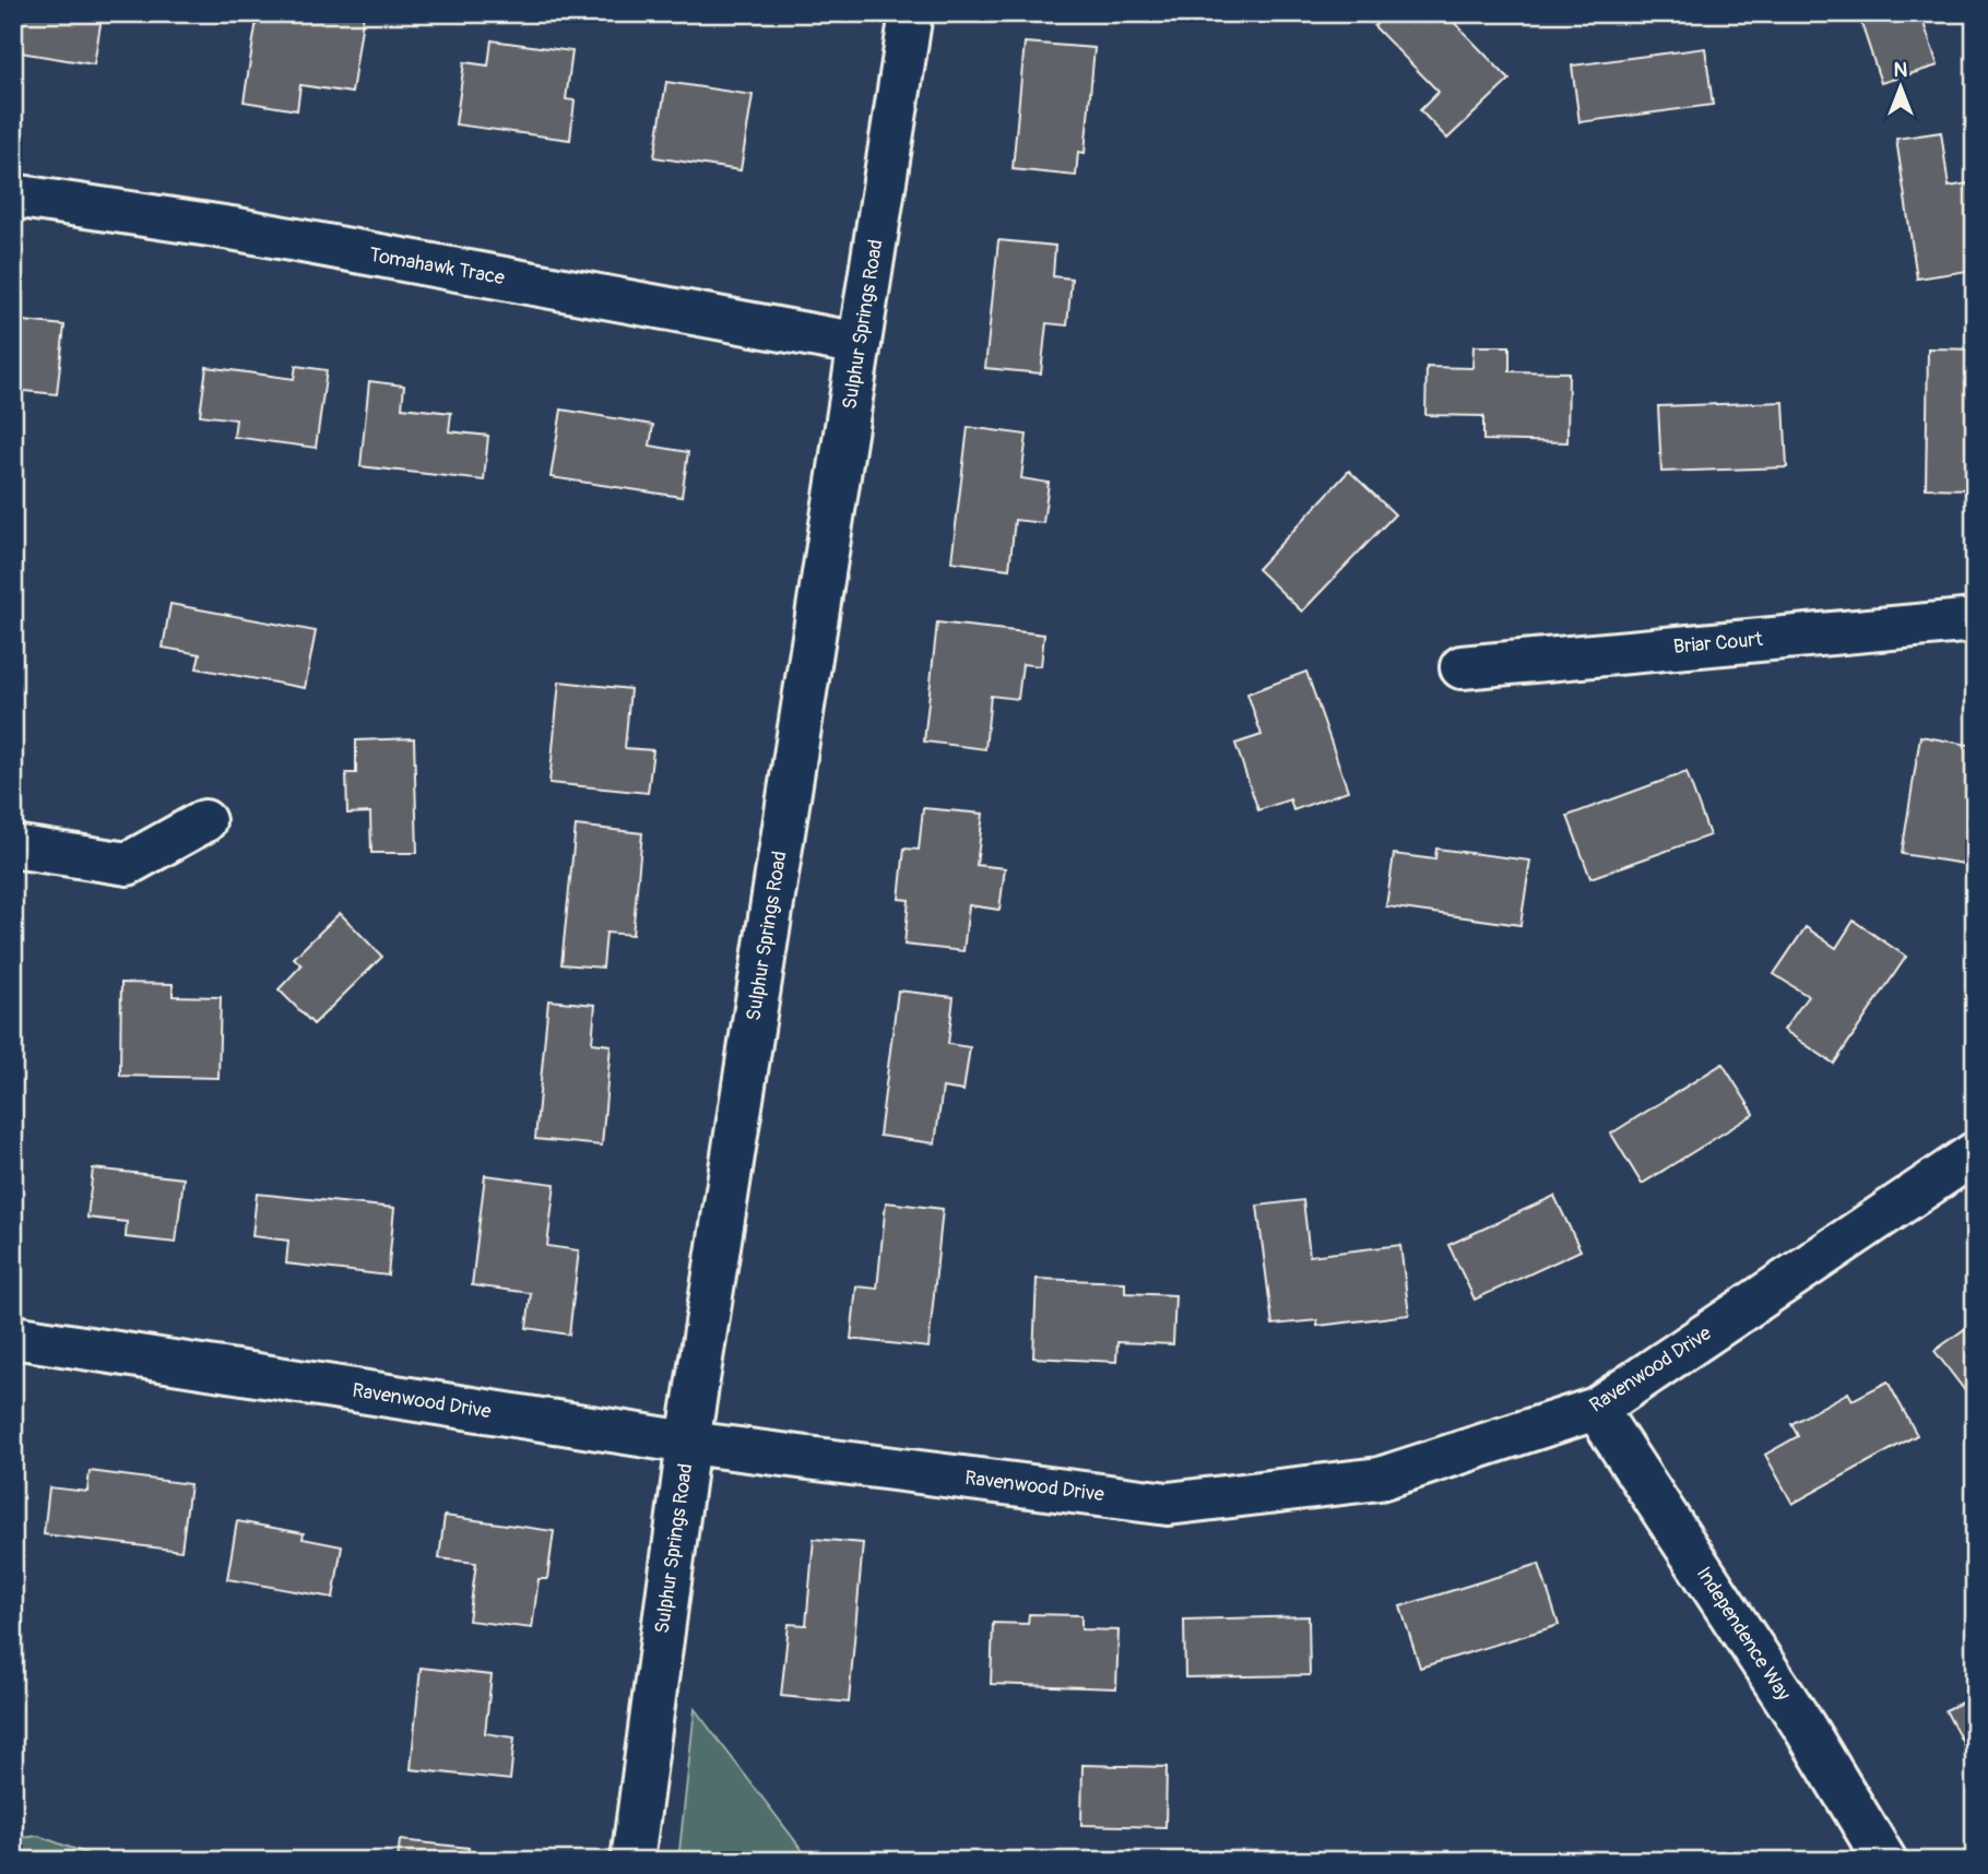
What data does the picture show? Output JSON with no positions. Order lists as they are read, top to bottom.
{
  "streets": {
    "street": [
      "Tomahawk Trace",
      "Sulphur Springs Road",
      "Briar Court",
      "Ravenwood Drive",
      "Independence Way"
    ]
  },
  "crossings": [
    ["Tomahawk Trace", "Sulphur Springs Road"],
    ["Sulphur Springs Road", "Ravenwood Drive"],
    ["Ravenwood Drive", "Independence Way"]
  ],
  "north": "top"
}
